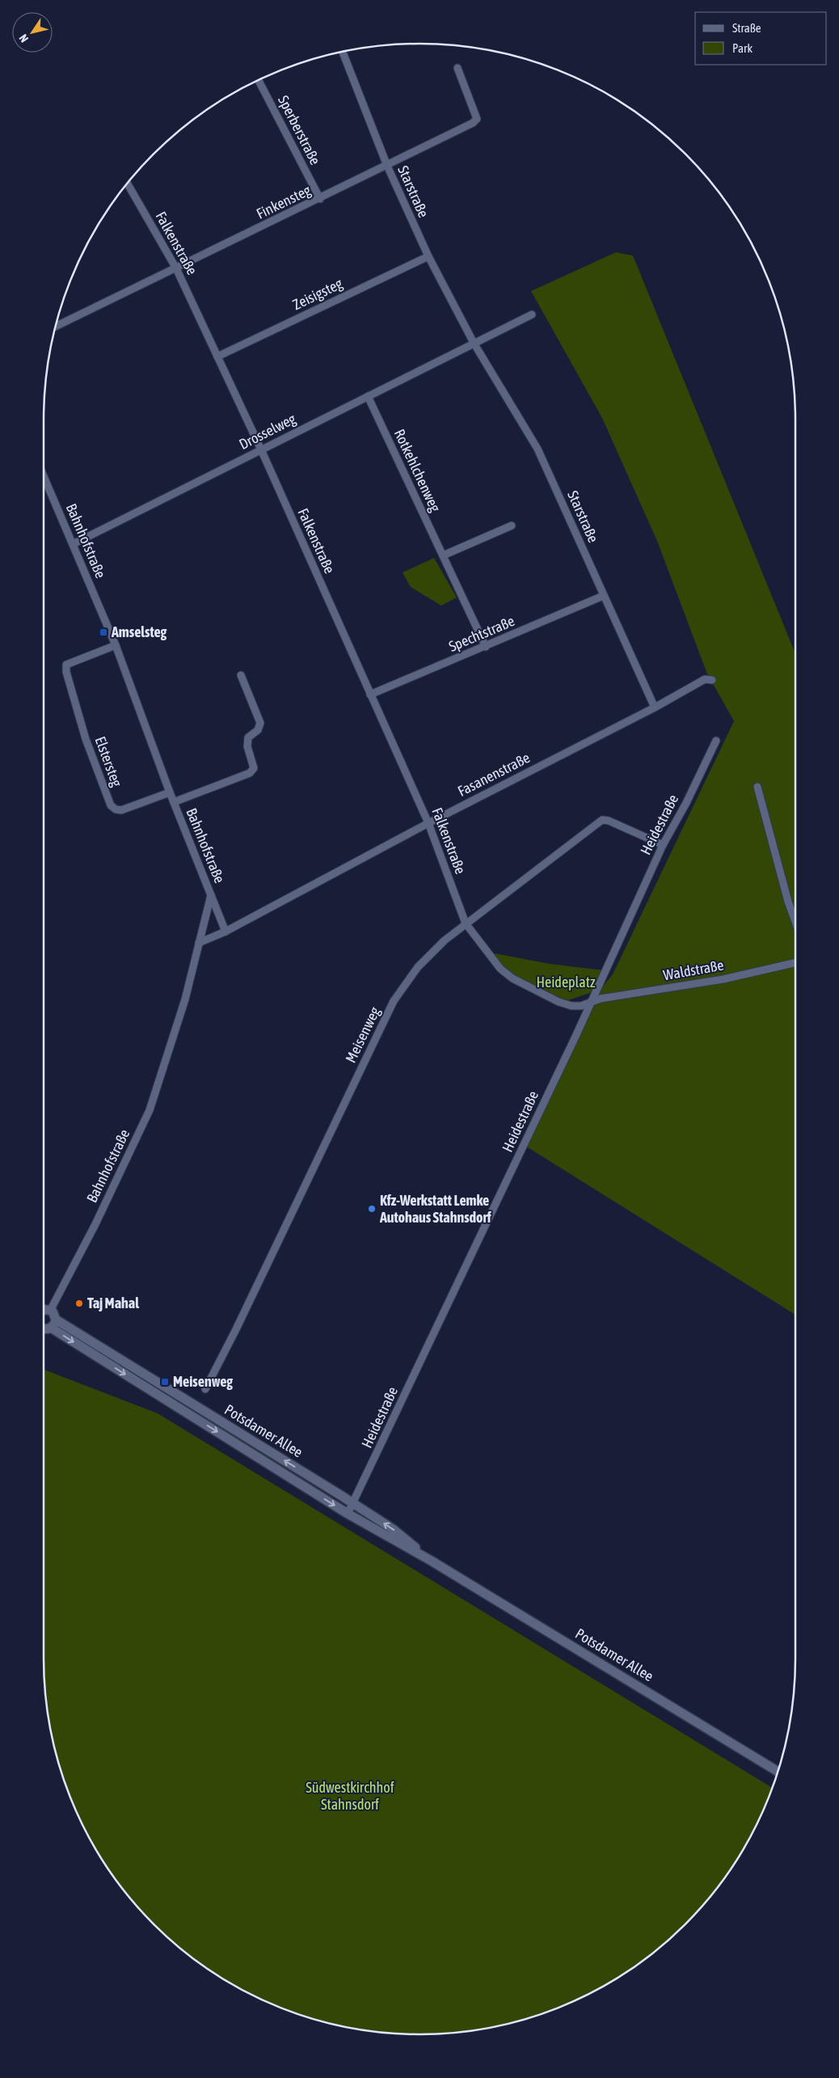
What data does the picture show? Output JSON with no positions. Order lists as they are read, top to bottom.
{
  "streets": {
    "street": [
      "Sperberstraße",
      "Starstraße",
      "Finkensteg",
      "Falkenstraße",
      "Zeisigsteg",
      "Drosselweg",
      "Rotkehlchenweg",
      "Bahnhofstraße",
      "Spechtstraße",
      "Elstersteg",
      "Fasanenstraße",
      "Heidestraße",
      "Waldstraße",
      "Meisenweg",
      "Potsdamer Allee"
    ]
  },
  "crossings": [
    ["Sperberstraße", "Finkensteg"],
    ["Starstraße", "Finkensteg"],
    ["Starstraße", "Zeisigsteg"],
    ["Starstraße", "Drosselweg"],
    ["Starstraße", "Spechtstraße"],
    ["Starstraße", "Fasanenstraße"],
    ["Finkensteg", "Falkenstraße"],
    ["Falkenstraße", "Zeisigsteg"],
    ["Falkenstraße", "Drosselweg"],
    ["Falkenstraße", "Spechtstraße"],
    ["Falkenstraße", "Fasanenstraße"],
    ["Falkenstraße", "Meisenweg"],
    ["Drosselweg", "Rotkehlchenweg"],
    ["Drosselweg", "Bahnhofstraße"],
    ["Rotkehlchenweg", "Spechtstraße"],
    ["Bahnhofstraße", "Elstersteg"],
    ["Bahnhofstraße", "Fasanenstraße"],
    ["Heidestraße", "Waldstraße"],
    ["Heidestraße", "Meisenweg"],
    ["Heidestraße", "Potsdamer Allee"]
  ],
  "parks": ["Heideplatz", "Südwestkirchhof Stahnsdorf"],
  "places": {
    "transit": ["Amselsteg", "Meisenweg"],
    "other": ["Kfz-Werkstatt Lemke Autohaus Stahnsdorf", "Taj Mahal"]
  },
  "legend": ["Straße", "Park"],
  "north": "bottom left"
}
